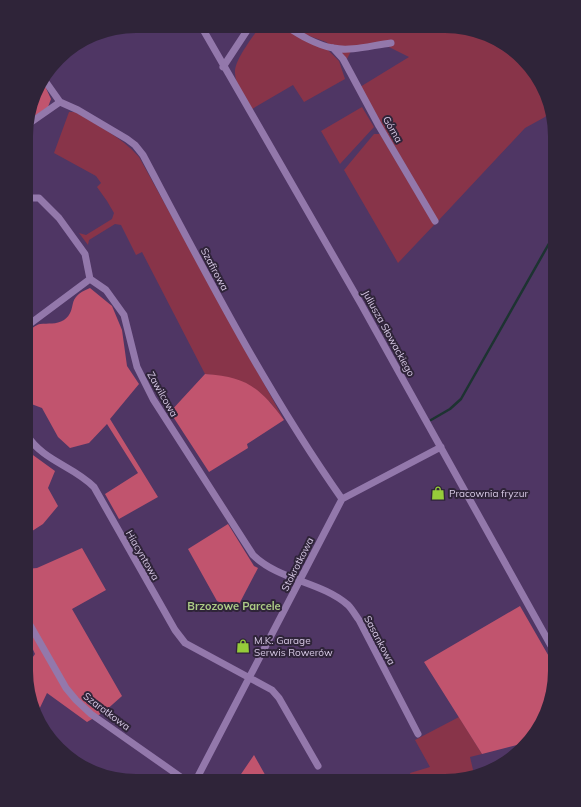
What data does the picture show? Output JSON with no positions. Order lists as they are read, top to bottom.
{
  "streets": {
    "street": [
      "Górna",
      "Szafirowa",
      "Juliusza Słowackiego",
      "Zawilcowa",
      "Hiacyntowa",
      "Stokrotkowa",
      "Sasankowa",
      "Szarotkowa"
    ]
  },
  "crossings": [
    ["Szafirowa", "Stokrotkowa"],
    ["Zawilcowa", "Stokrotkowa"],
    ["Zawilcowa", "Sasankowa"],
    ["Hiacyntowa", "Stokrotkowa"],
    ["Stokrotkowa", "Sasankowa"]
  ],
  "districts": ["Brzozowe Parcele"],
  "places": {
    "shop": ["Pracownia fryzur", "M.K. Garage Serwis Rowerów"]
  }
}
